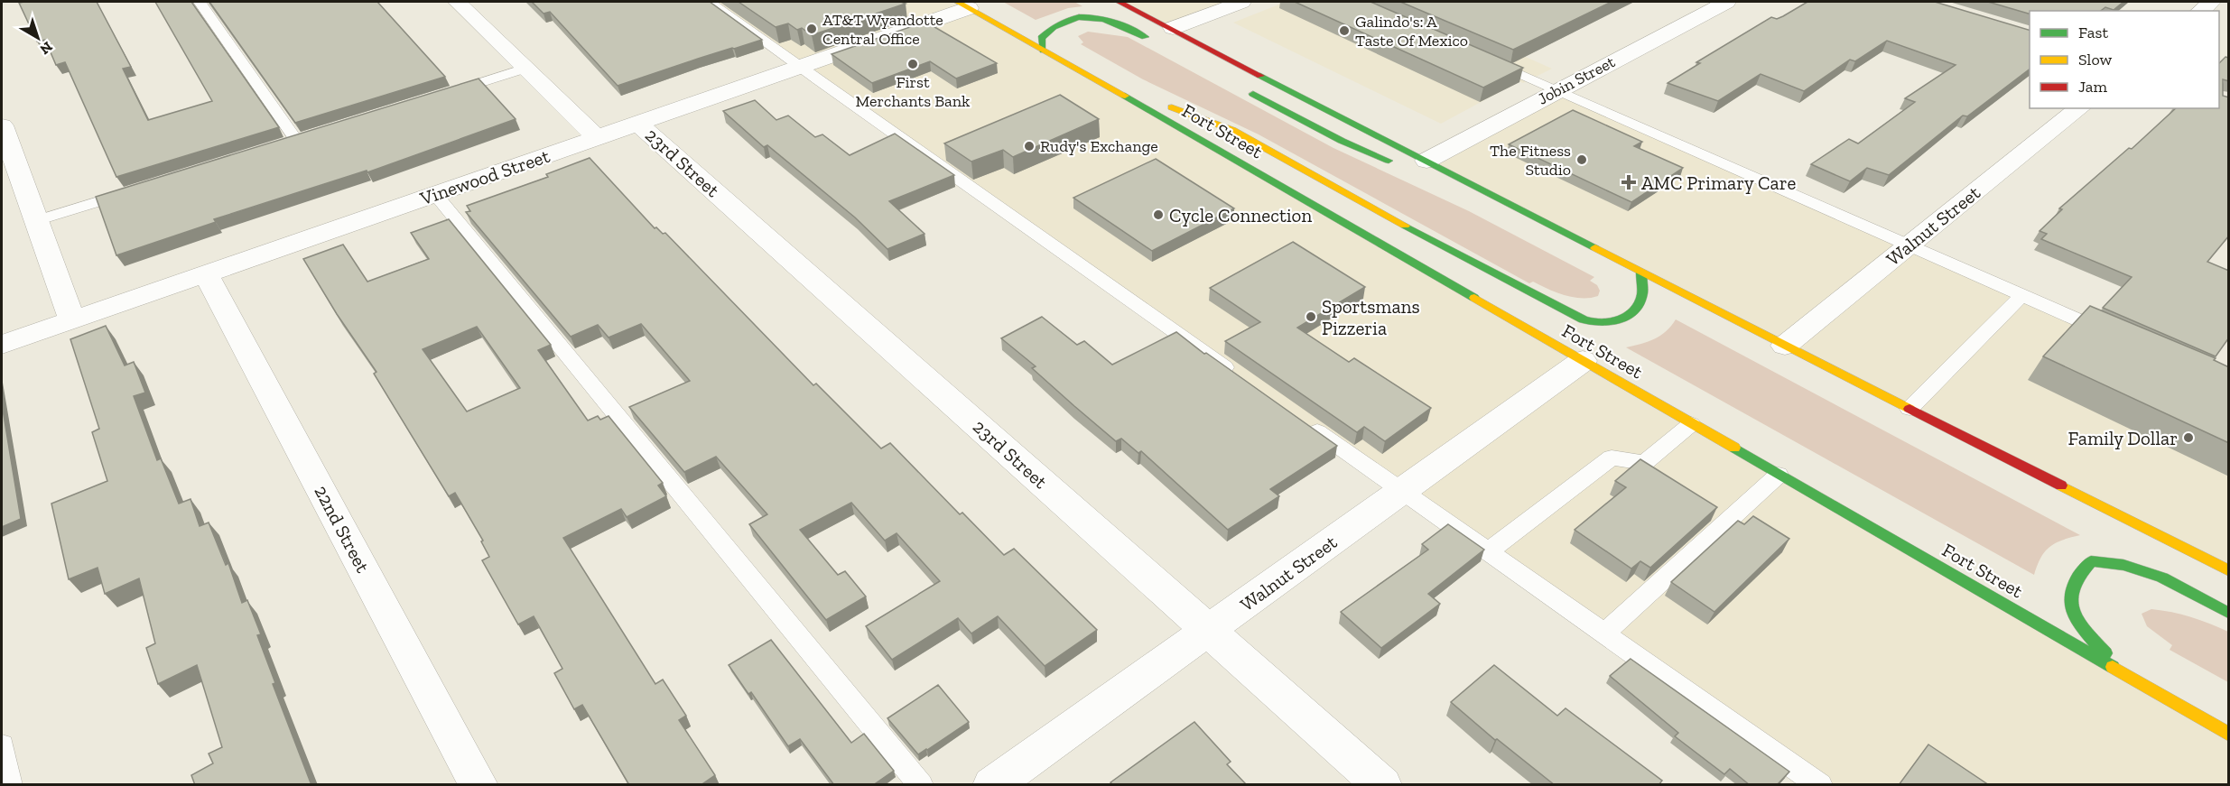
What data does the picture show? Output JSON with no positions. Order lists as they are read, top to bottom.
{
  "streets": {
    "main road": ["Fort Street"],
    "street": [
      "Jobin Street",
      "23rd Street",
      "Vinewood Street",
      "Walnut Street",
      "22nd Street"
    ]
  },
  "crossings": [
    ["Fort Street", "Vinewood Street"],
    ["Fort Street", "Walnut Street"],
    ["23rd Street", "Vinewood Street"],
    ["23rd Street", "Walnut Street"],
    ["Vinewood Street", "22nd Street"]
  ],
  "places": {
    "other": [
      "AT&T Wyandotte Central Office",
      "Galindo's: A Taste Of Mexico",
      "First Merchants Bank",
      "Rudy's Exchange",
      "The Fitness Studio",
      "Cycle Connection",
      "Sportsmans Pizzeria",
      "Family Dollar"
    ],
    "health": ["AMC Primary Care"]
  },
  "legend": ["Fast", "Slow", "Jam"],
  "north": "bottom right"
}
